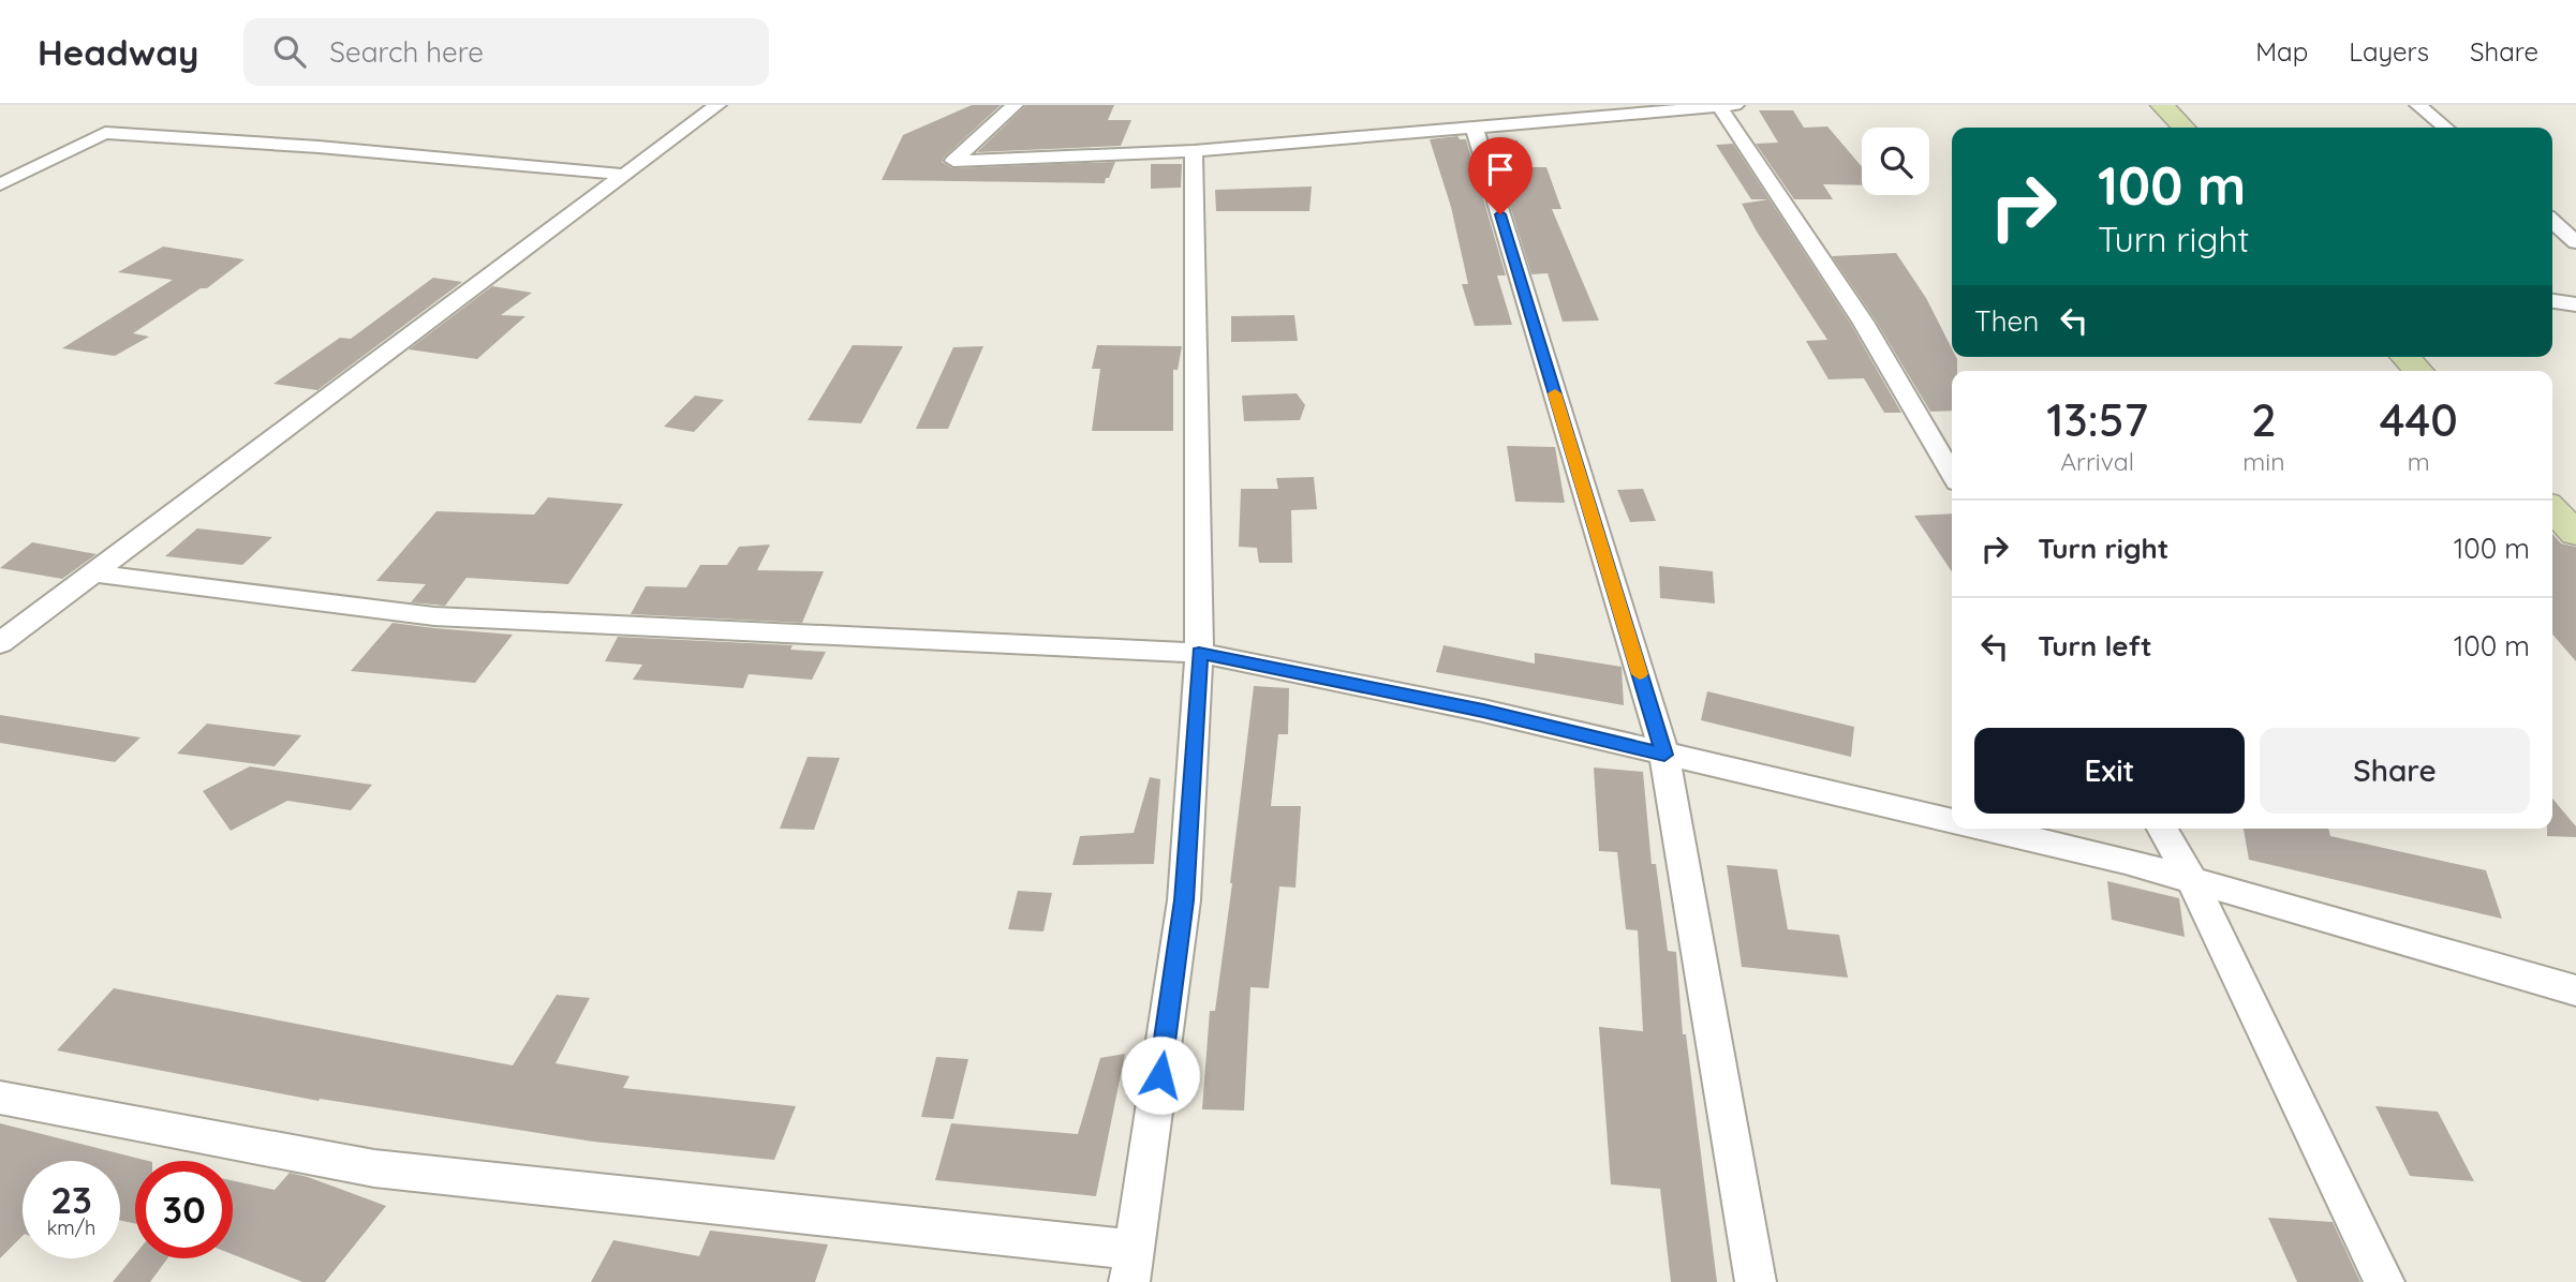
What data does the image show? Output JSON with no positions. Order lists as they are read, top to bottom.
{
  "page": {
    "header": "Headway",
    "search": "Search here",
    "nav": ["Map", "Layers", "Share"],
    "turn": ["100 m", "Turn right"],
    "then": "Then",
    "eta": [
      "13:57",
      "Arrival",
      "2",
      "min",
      "440",
      "m"
    ],
    "list": [
      {
        "name": "Turn right",
        "value": "100 m"
      },
      {
        "name": "Turn left",
        "value": "100 m"
      }
    ],
    "buttons": ["Exit", "Share"],
    "speed": "23 km/h",
    "limit": "30"
  }
}
